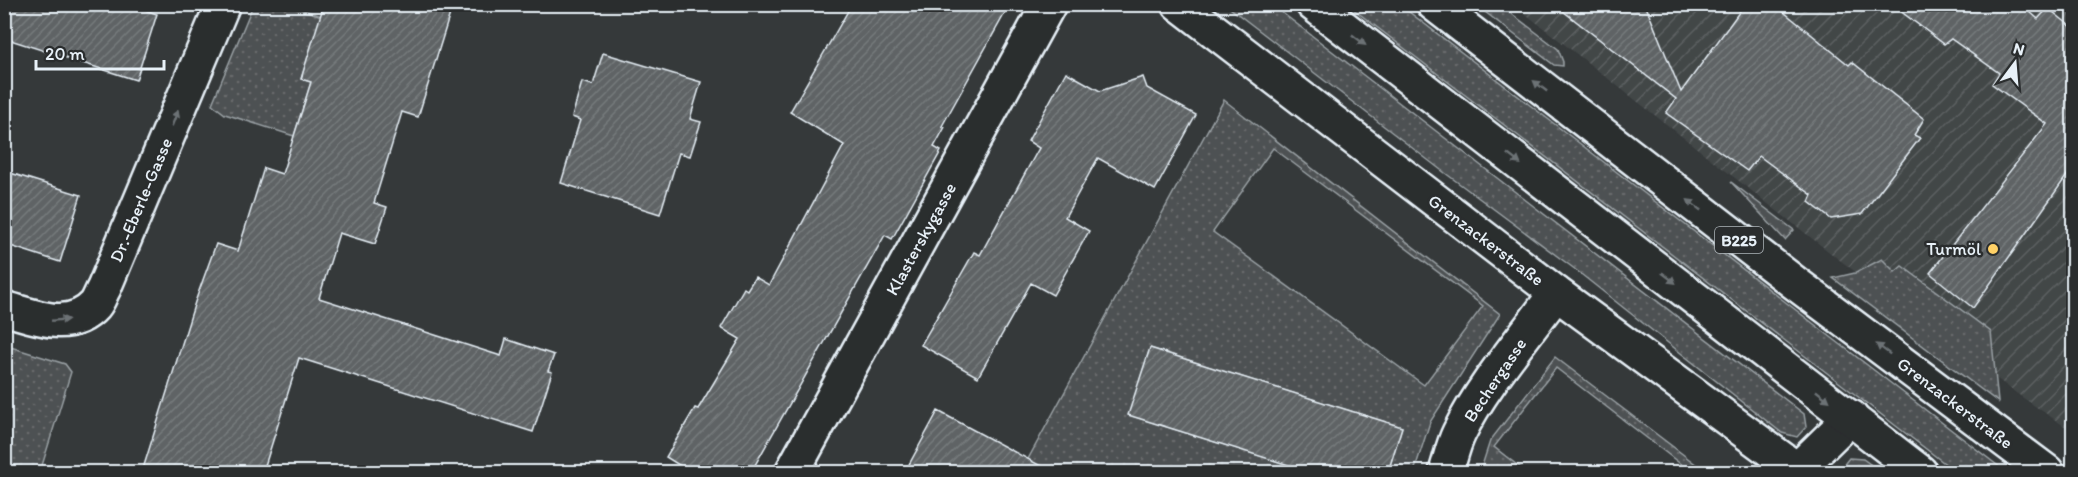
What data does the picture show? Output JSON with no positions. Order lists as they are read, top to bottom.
{
  "streets": {
    "street": [
      "Dr.-Eberle-Gasse",
      "Klasterskygasse",
      "Grenzackerstraße",
      "B225",
      "Bechergasse"
    ]
  },
  "crossings": [
    ["Grenzackerstraße", "Bechergasse"]
  ],
  "one_way": ["Dr.-Eberle-Gasse"],
  "places": ["Turmöl"],
  "scale_bar": "20 m",
  "north": "top"
}
